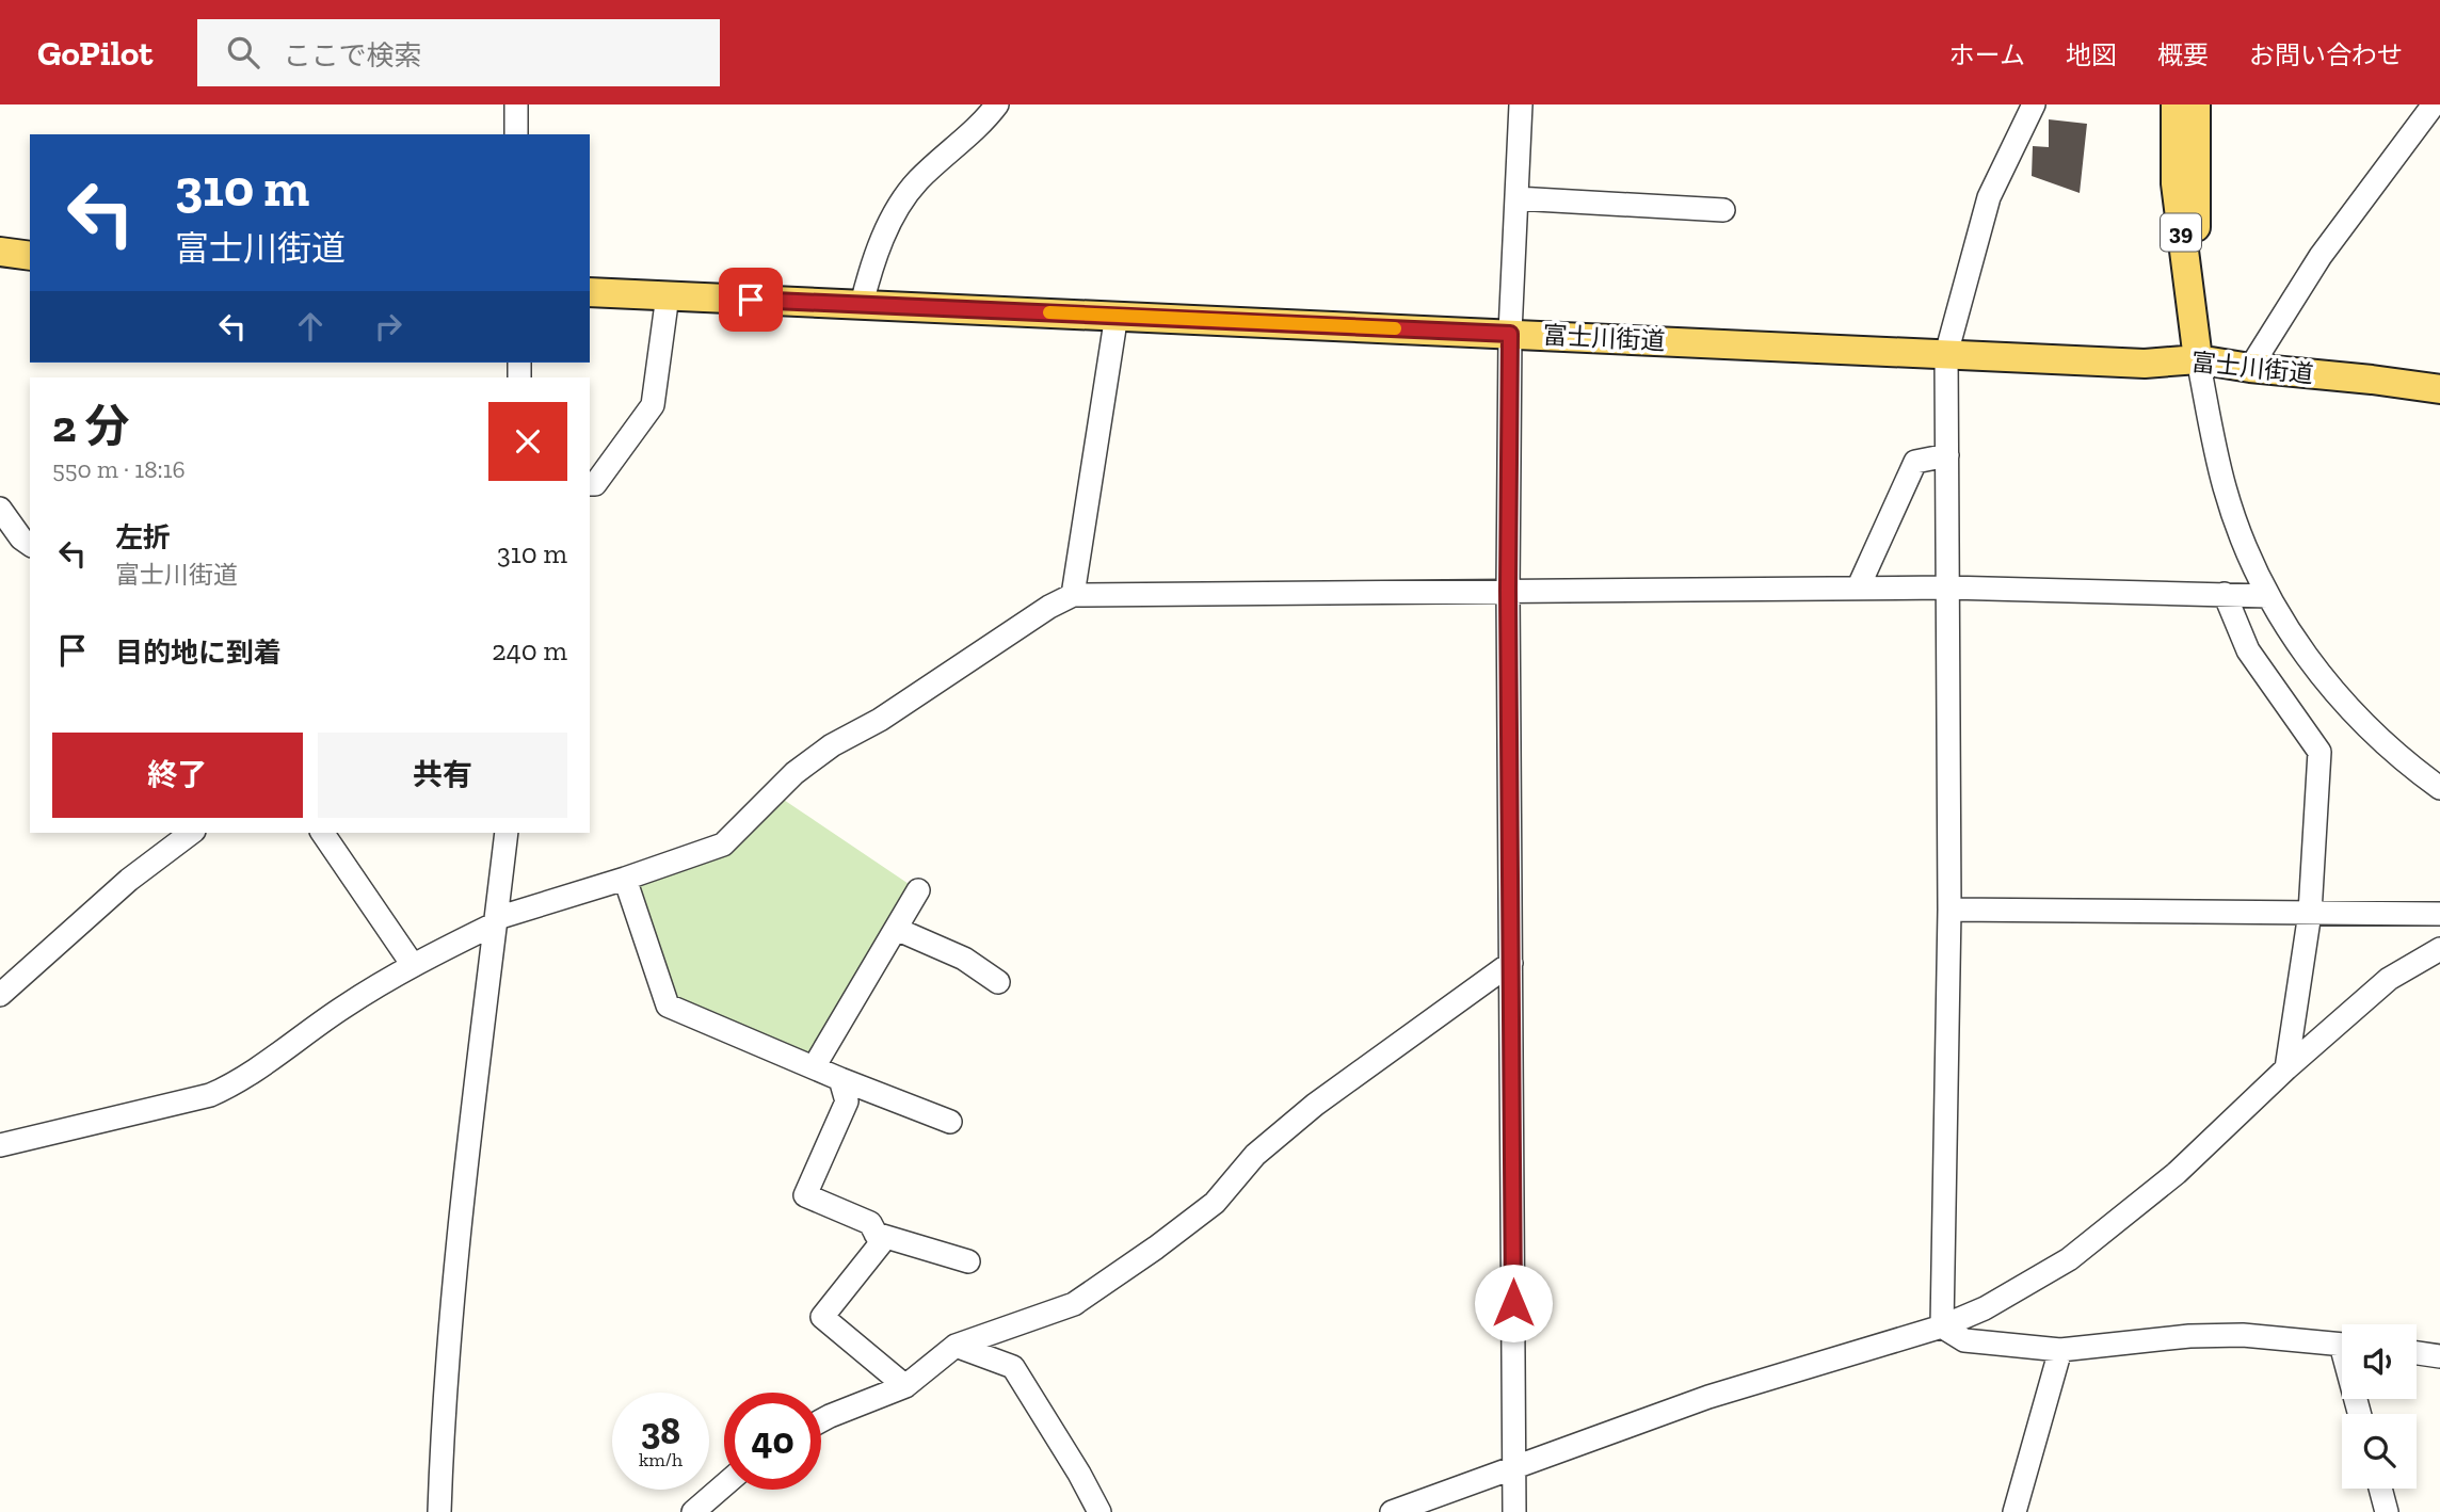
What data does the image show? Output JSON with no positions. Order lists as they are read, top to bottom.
{
  "streets": {
    "main road": ["39", "富士川街道"]
  },
  "crossings": [
    ["39", "富士川街道"]
  ],
  "page": {
    "header": "GoPilot",
    "search": "ここで検索",
    "nav": [
      "ホーム",
      "地図",
      "概要",
      "お問い合わせ"
    ],
    "turn": ["310 m", "富士川街道"],
    "heading": ["2 分", "550 m · 18:16"],
    "list": [
      {
        "name": "左折",
        "note": "富士川街道",
        "value": "310 m"
      },
      {
        "name": "目的地に到着",
        "value": "240 m"
      }
    ],
    "buttons": ["終了", "共有"],
    "speed": "38 km/h",
    "limit": "40"
  }
}
